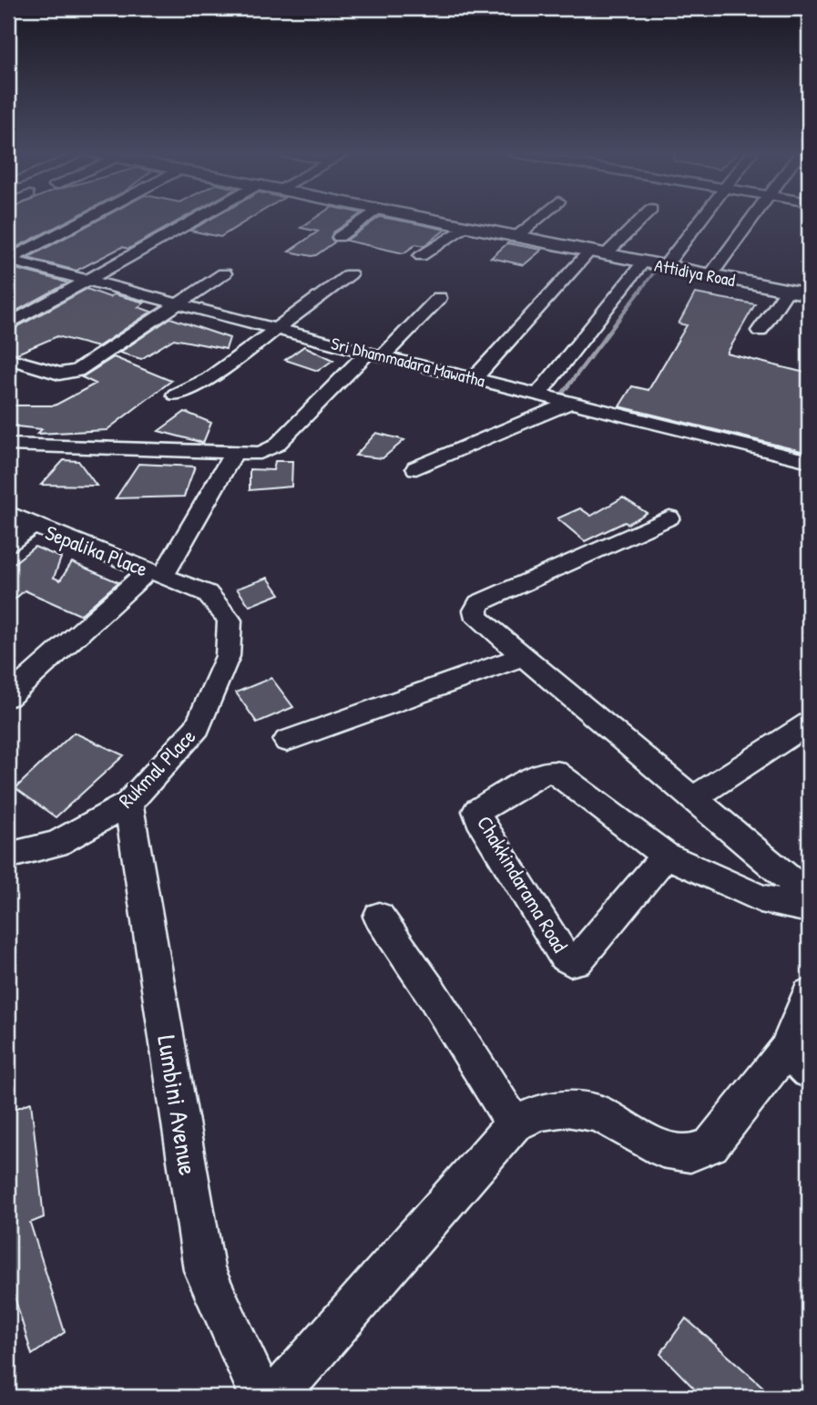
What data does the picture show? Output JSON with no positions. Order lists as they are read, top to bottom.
{
  "streets": {
    "main road": ["Attidiya Road"],
    "street": [
      "Sri Dhammadara Mawatha",
      "Sepalika Place",
      "Rukmal Place",
      "Chakkindarama Road",
      "Lumbini Avenue"
    ]
  },
  "crossings": [
    ["Sepalika Place", "Rukmal Place"],
    ["Rukmal Place", "Lumbini Avenue"]
  ]
}
